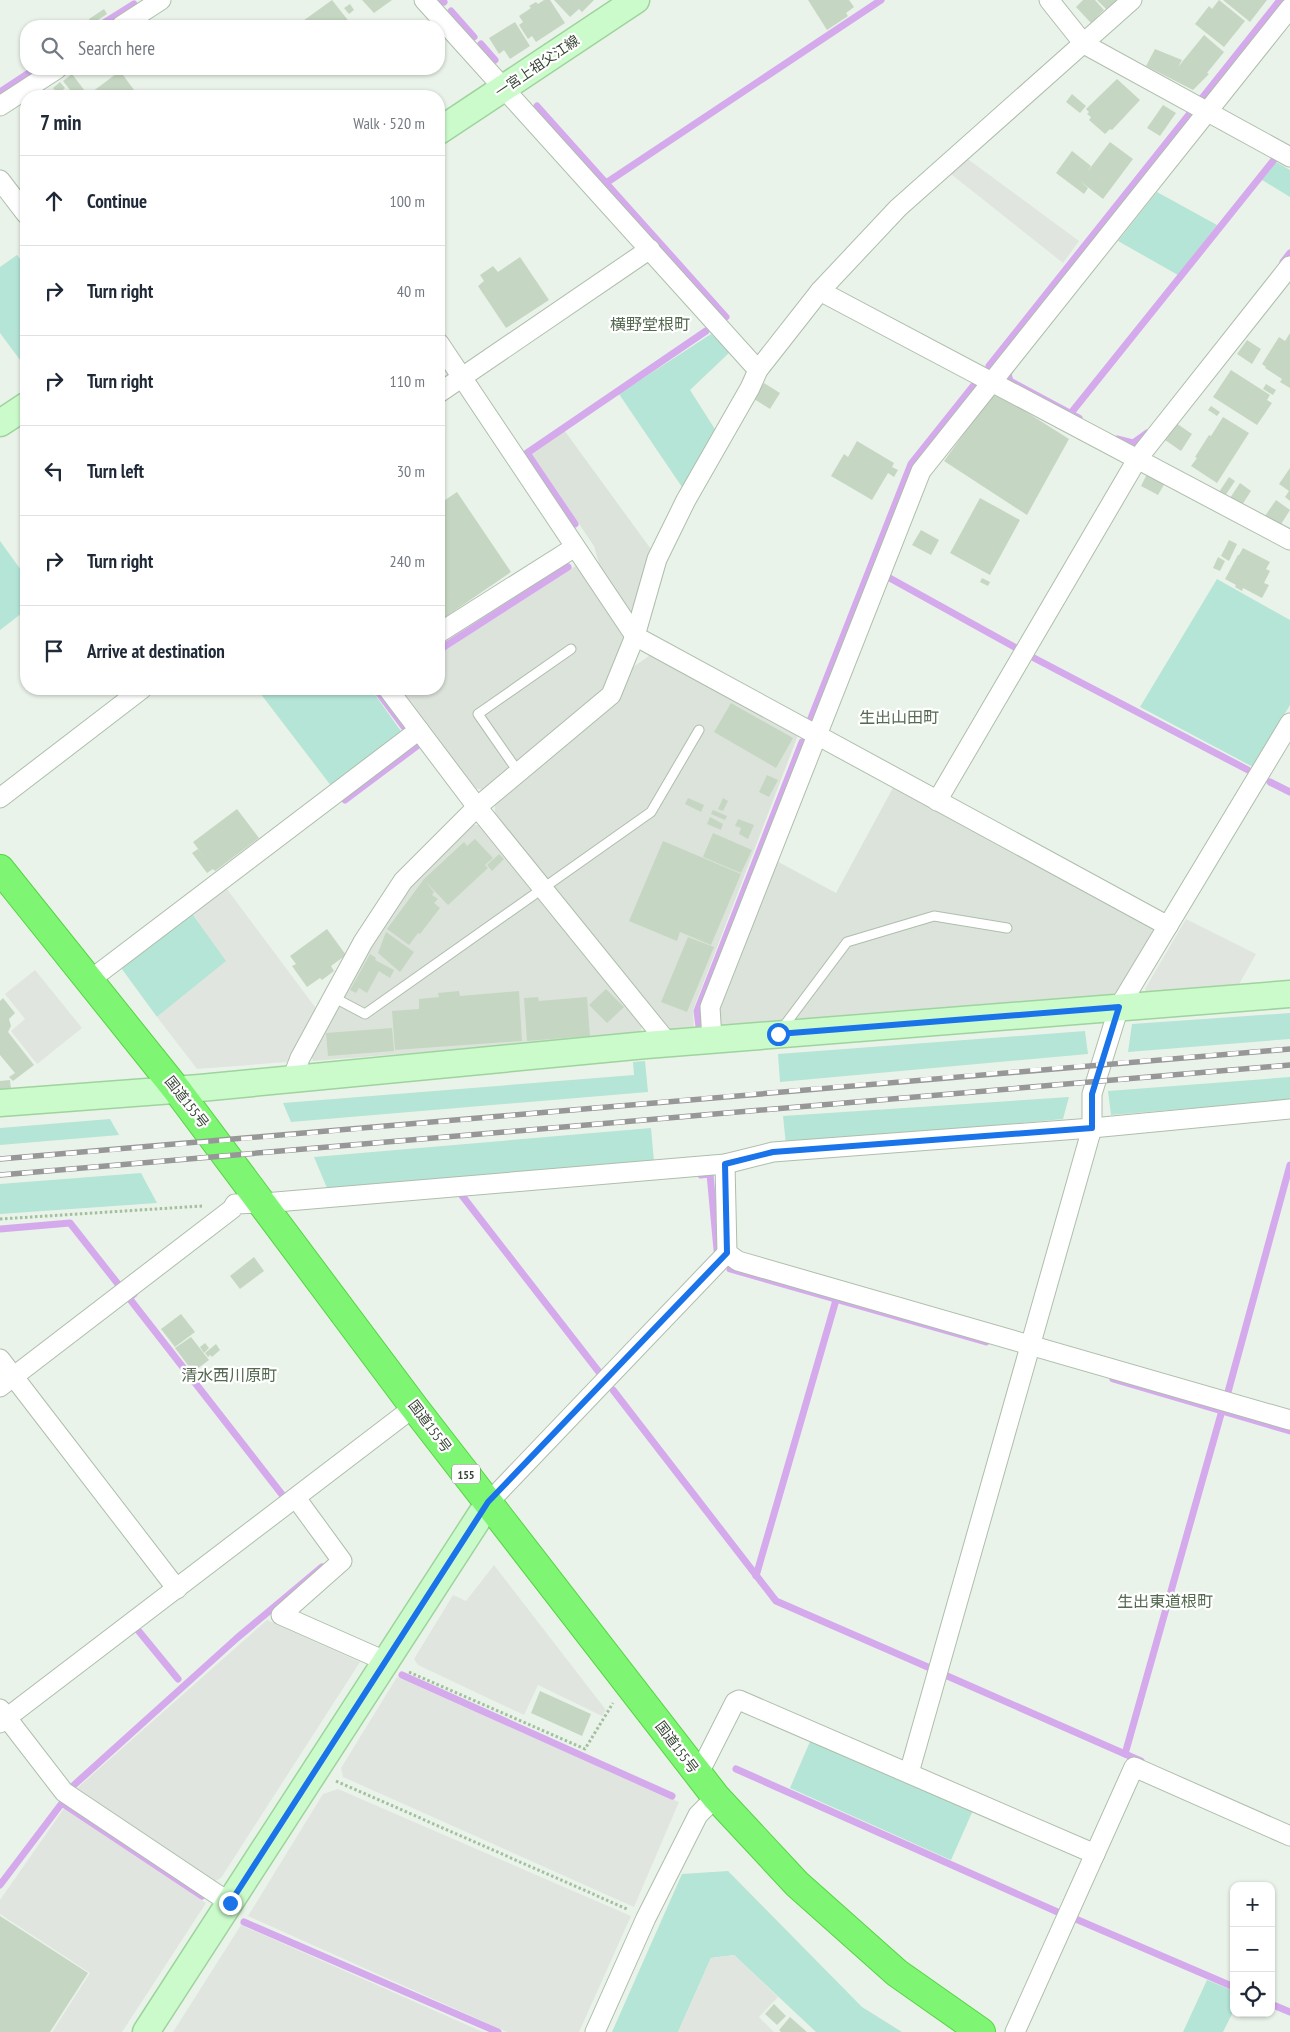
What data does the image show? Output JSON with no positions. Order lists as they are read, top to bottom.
{
  "streets": {
    "highway": ["国道155号", "155"],
    "street": ["一宮上祖父江線"]
  },
  "districts": [
    "横野堂根町",
    "生出山田町",
    "清水西川原町",
    "生出東道根町"
  ],
  "page": {
    "search": "Search here",
    "heading": ["7 min", "Walk · 520 m"],
    "list": [
      ["Continue", "100 m"],
      ["Turn right", "40 m"],
      ["Turn right", "110 m"],
      ["Turn left", "30 m"],
      ["Turn right", "240 m"],
      "Arrive at destination"
    ],
    "map_buttons": ["+", "−"]
  }
}
